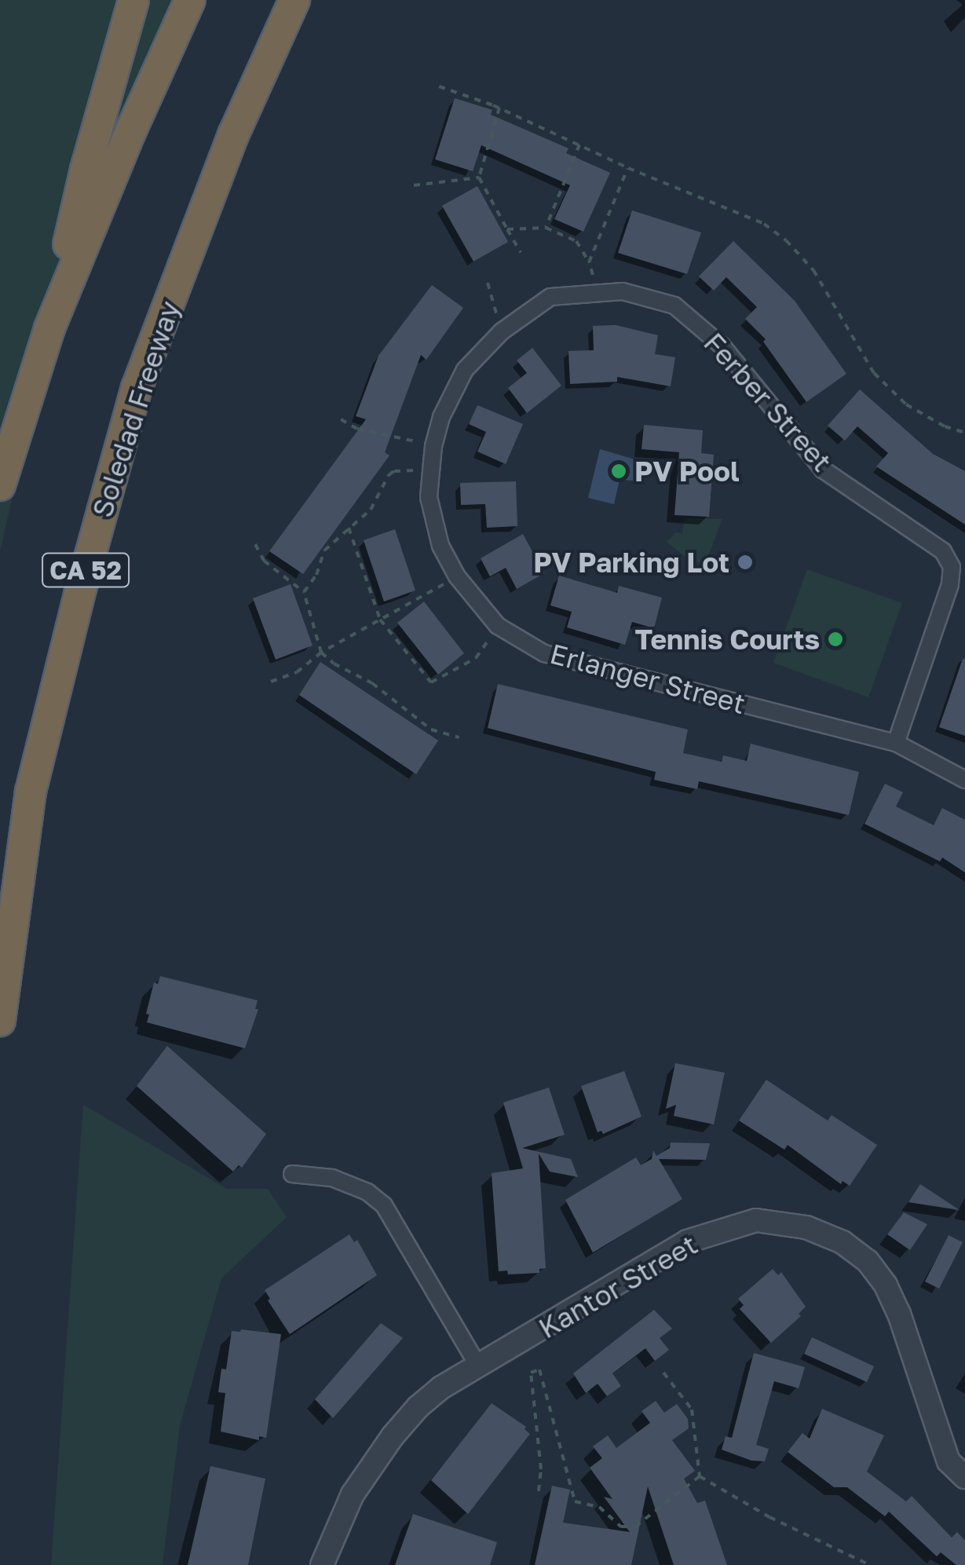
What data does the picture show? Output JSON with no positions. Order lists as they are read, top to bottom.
{
  "streets": {
    "highway": ["Soledad Freeway", "CA 52"],
    "street": ["Ferber Street", "Erlanger Street", "Kantor Street"]
  },
  "crossings": [
    ["Ferber Street", "Erlanger Street"]
  ],
  "places": ["PV Pool", "PV Parking Lot", "Tennis Courts"]
}
